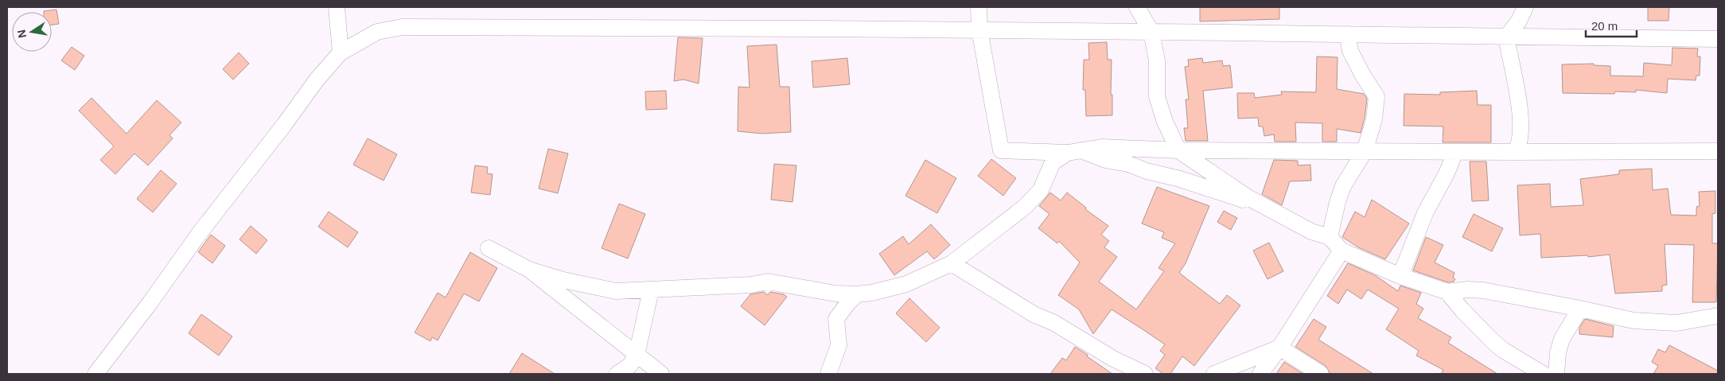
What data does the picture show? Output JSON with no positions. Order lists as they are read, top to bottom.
{
  "scale_bar": "20 m",
  "north": "left"
}
